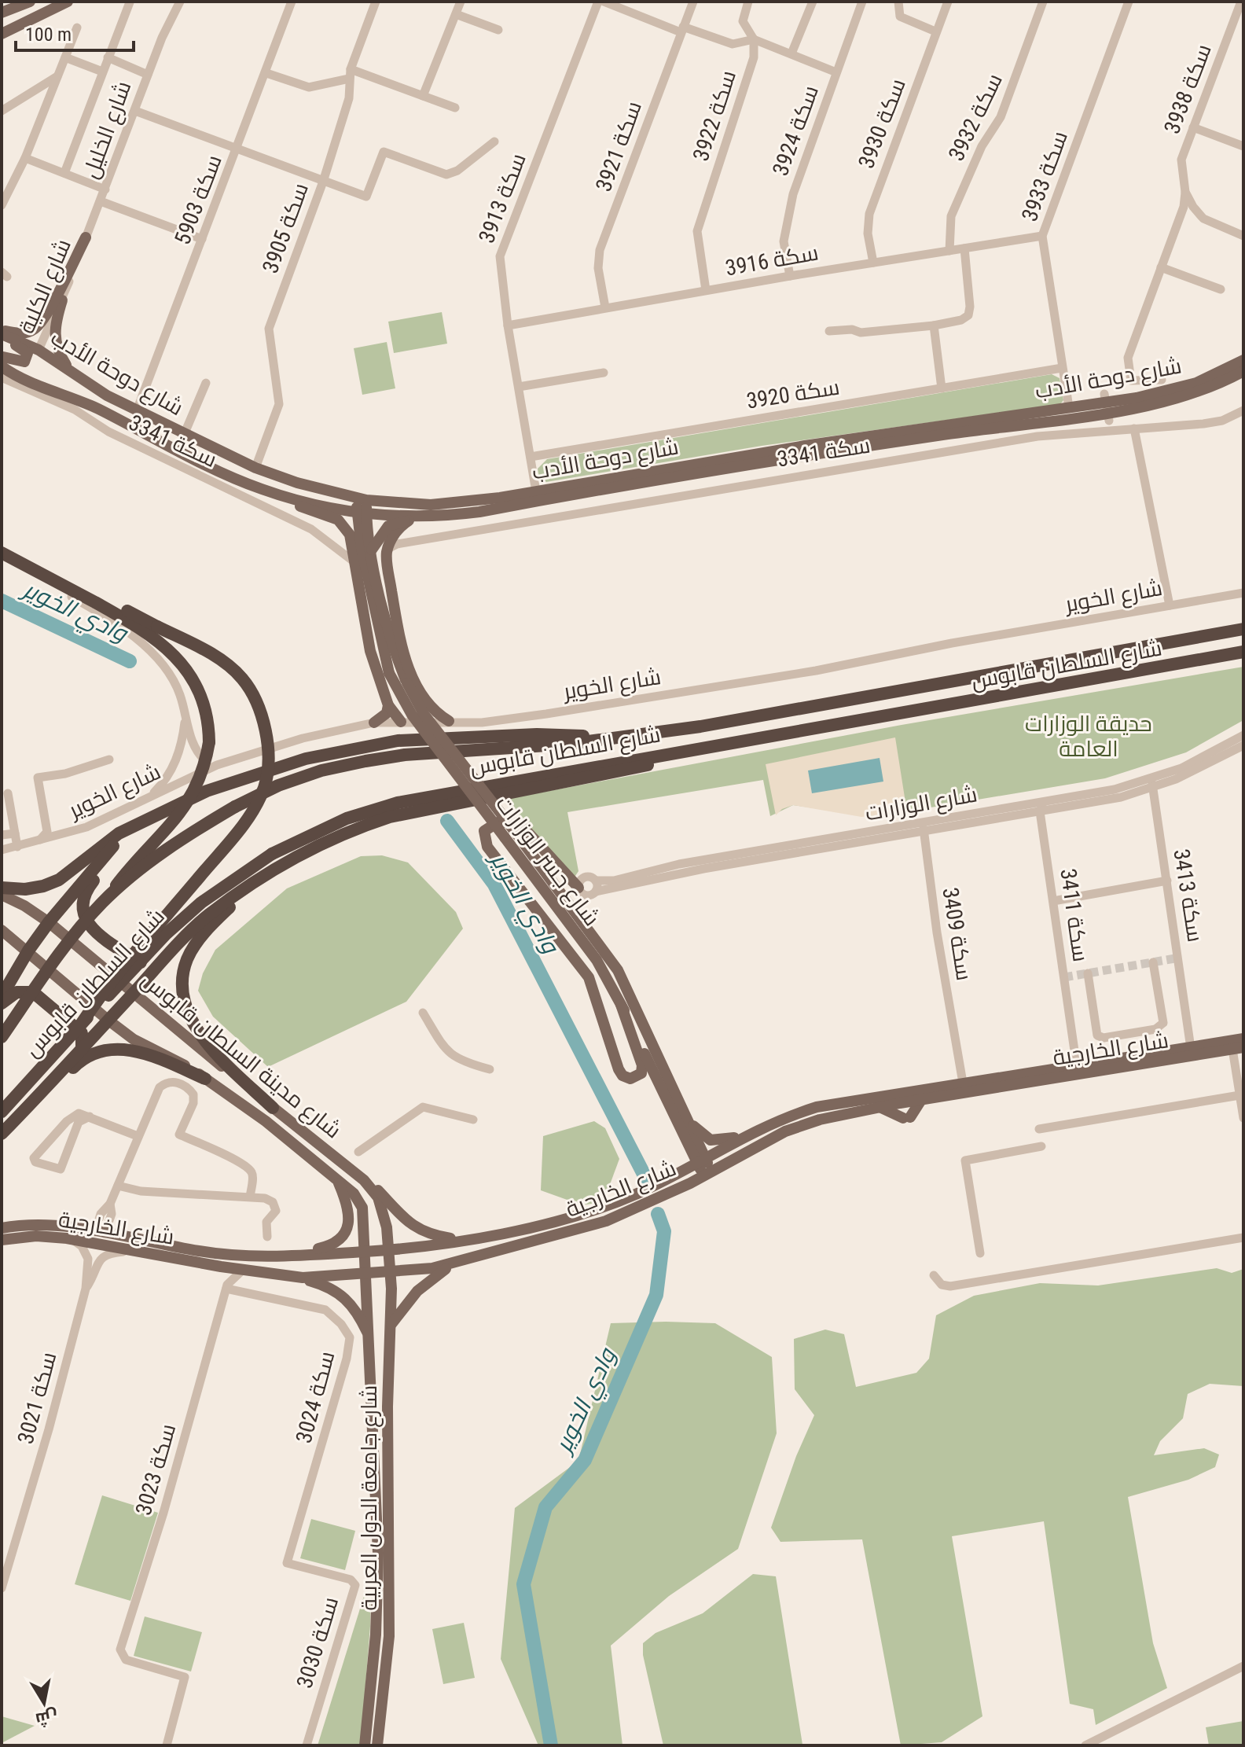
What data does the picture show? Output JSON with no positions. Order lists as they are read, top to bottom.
{
  "streets": {
    "highway": ["شارع السلطان قابوس"],
    "main road": [
      "شارع دوحة الأدب",
      "شارع جسر الوزارات",
      "شارع الخارجية",
      "شارع مدينة السلطان قابوس",
      "شارع جامعة الدول العربية"
    ],
    "street": [
      "سكة 3938",
      "سكة 3922",
      "سكة 3932",
      "سكة 3930",
      "شارع الخليل",
      "سكة 3924",
      "سكة 3921",
      "سكة 3933",
      "سكة 3913",
      "سكة 5903",
      "سكة 3905",
      "سكة 3916",
      "شارع الكلية",
      "سكة 3920",
      "سكة 3341",
      "شارع الخوير",
      "شارع الوزارات",
      "سكة 3413",
      "سكة 3411",
      "سكة 3409",
      "سكة 3024",
      "سكة 3021",
      "سكة 3023",
      "سكة 3030"
    ]
  },
  "crossings": [
    ["سكة 3922", "سكة 3916"],
    ["سكة 3932", "سكة 3916"],
    ["سكة 3930", "سكة 3916"],
    ["شارع الخليل", "شارع الكلية"],
    ["سكة 3924", "سكة 3916"],
    ["سكة 3921", "سكة 3916"],
    ["سكة 3933", "سكة 3916"],
    ["سكة 3933", "شارع دوحة الأدب"],
    ["سكة 3933", "سكة 3920"],
    ["سكة 3913", "سكة 3916"],
    ["سكة 3913", "شارع دوحة الأدب"],
    ["سكة 3913", "سكة 3920"],
    ["سكة 5903", "شارع دوحة الأدب"],
    ["سكة 3905", "شارع دوحة الأدب"],
    ["شارع الكلية", "شارع دوحة الأدب"],
    ["شارع دوحة الأدب", "شارع جسر الوزارات"],
    ["شارع الوزارات", "سكة 3413"],
    ["شارع الوزارات", "سكة 3411"],
    ["شارع الوزارات", "سكة 3409"],
    ["شارع جسر الوزارات", "شارع الخارجية"],
    ["سكة 3413", "شارع الخارجية"],
    ["سكة 3411", "شارع الخارجية"],
    ["سكة 3409", "شارع الخارجية"],
    ["شارع الخارجية", "شارع مدينة السلطان قابوس"],
    ["شارع الخارجية", "سكة 3021"],
    ["شارع الخارجية", "شارع جامعة الدول العربية"],
    ["شارع مدينة السلطان قابوس", "شارع جامعة الدول العربية"],
    ["سكة 3024", "سكة 3023"],
    ["سكة 3024", "سكة 3030"]
  ],
  "water": ["وادي الخوير"],
  "parks": ["حديقة الوزارات العامة"],
  "scale_bar": "100 m",
  "north": "bottom"
}
